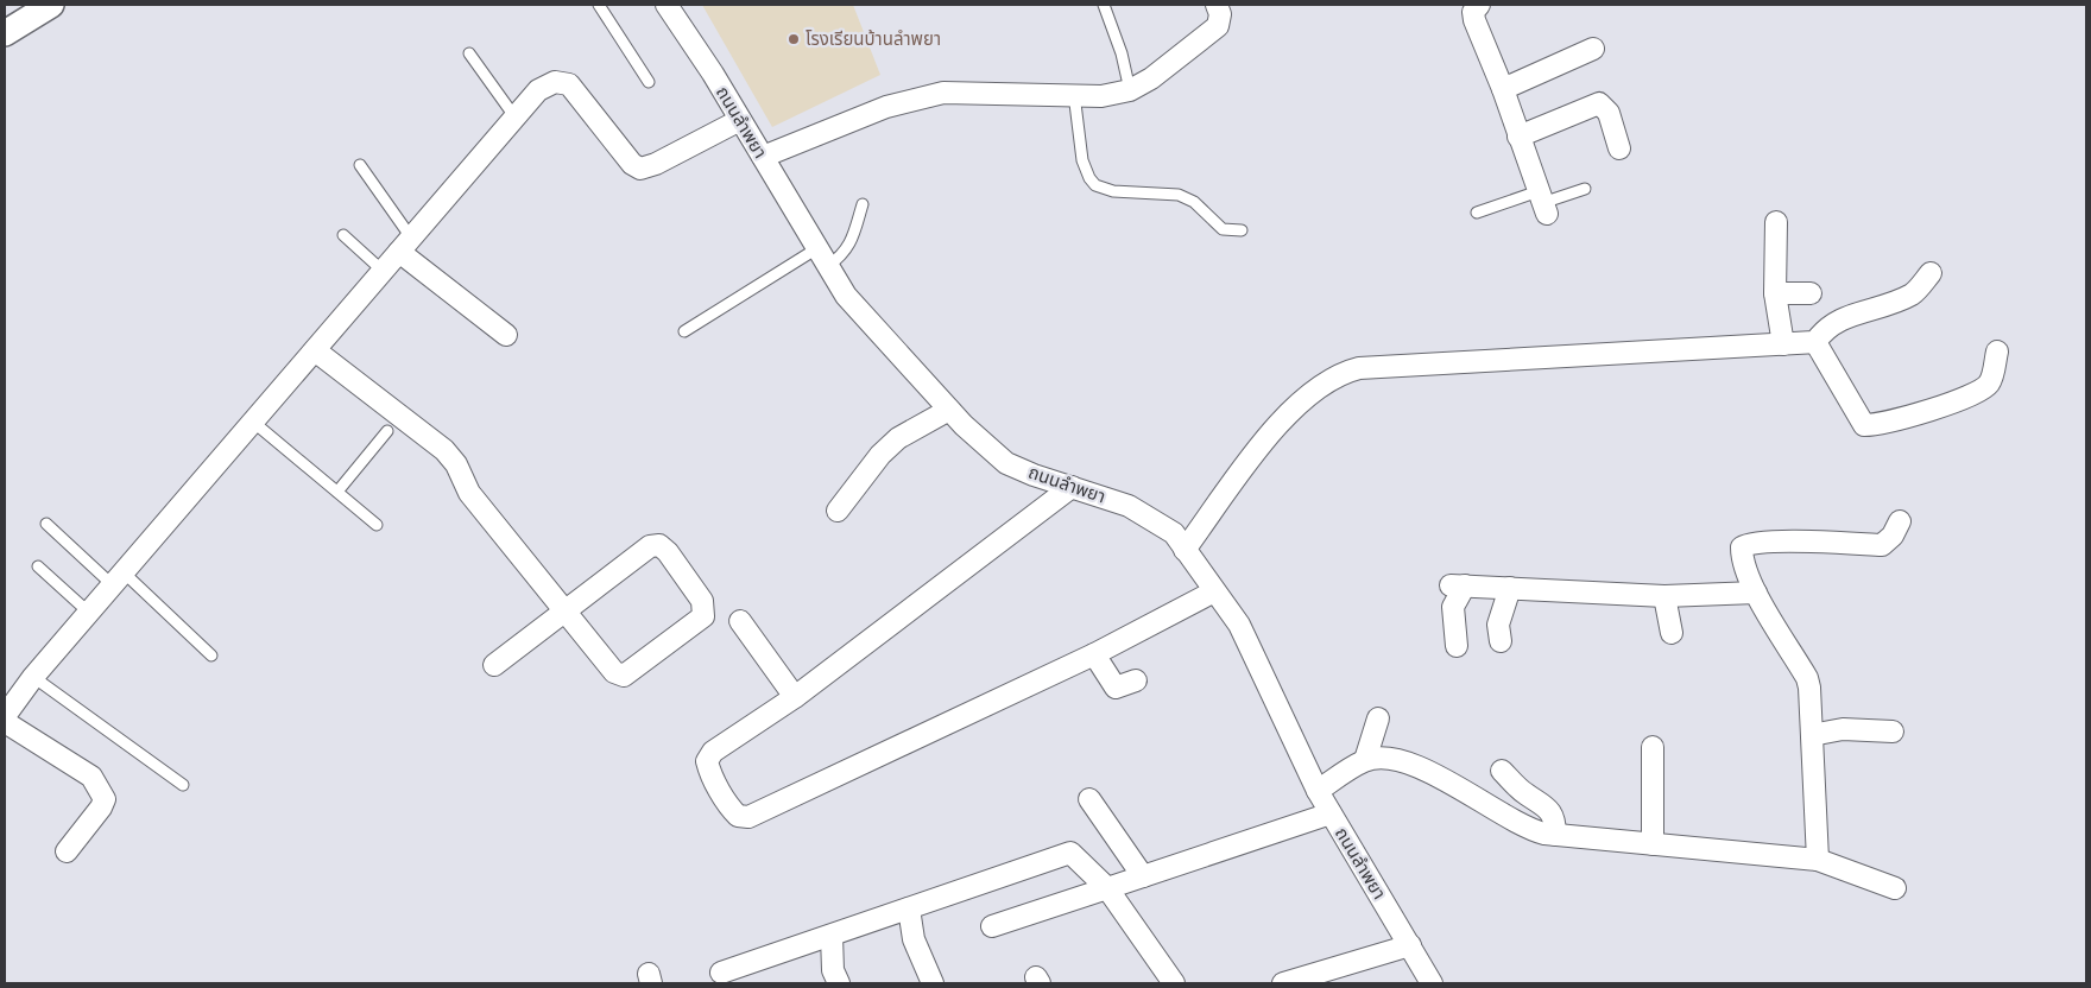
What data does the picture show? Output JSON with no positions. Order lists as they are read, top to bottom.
{
  "streets": {
    "street": ["ถนนลำพยา"]
  },
  "places": ["โรงเรียนบ้านลำพยา"]
}
